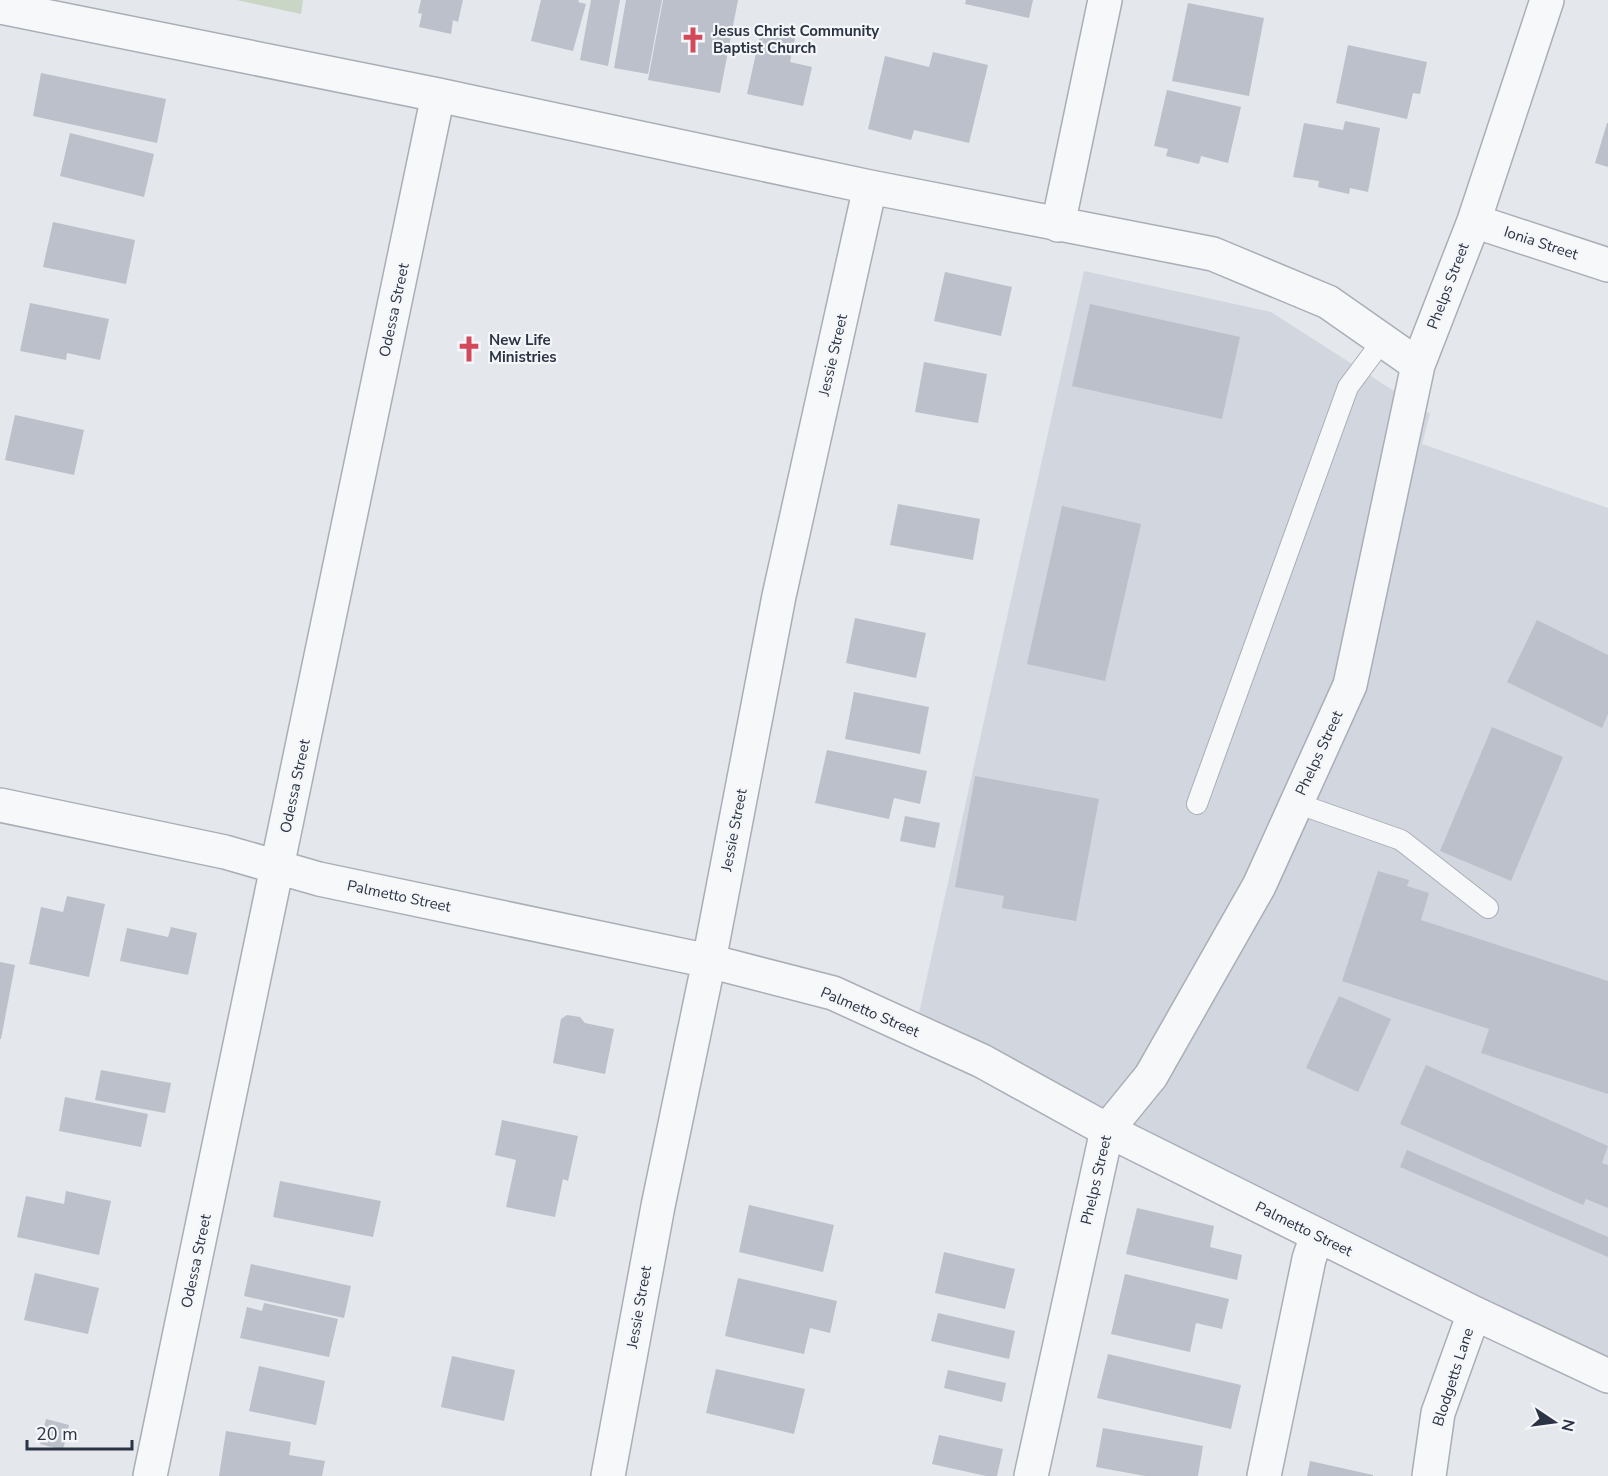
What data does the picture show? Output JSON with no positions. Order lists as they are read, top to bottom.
{
  "streets": {
    "street": [
      "Ionia Street",
      "Phelps Street",
      "Odessa Street",
      "Jessie Street",
      "Palmetto Street",
      "Blodgetts Lane"
    ]
  },
  "crossings": [
    ["Ionia Street", "Phelps Street"],
    ["Phelps Street", "Palmetto Street"],
    ["Odessa Street", "Palmetto Street"],
    ["Jessie Street", "Palmetto Street"],
    ["Palmetto Street", "Blodgetts Lane"]
  ],
  "places": {
    "church": ["Jesus Christ Community Baptist Church", "New Life Ministries"]
  },
  "scale_bar": "20 m",
  "north": "right"
}
